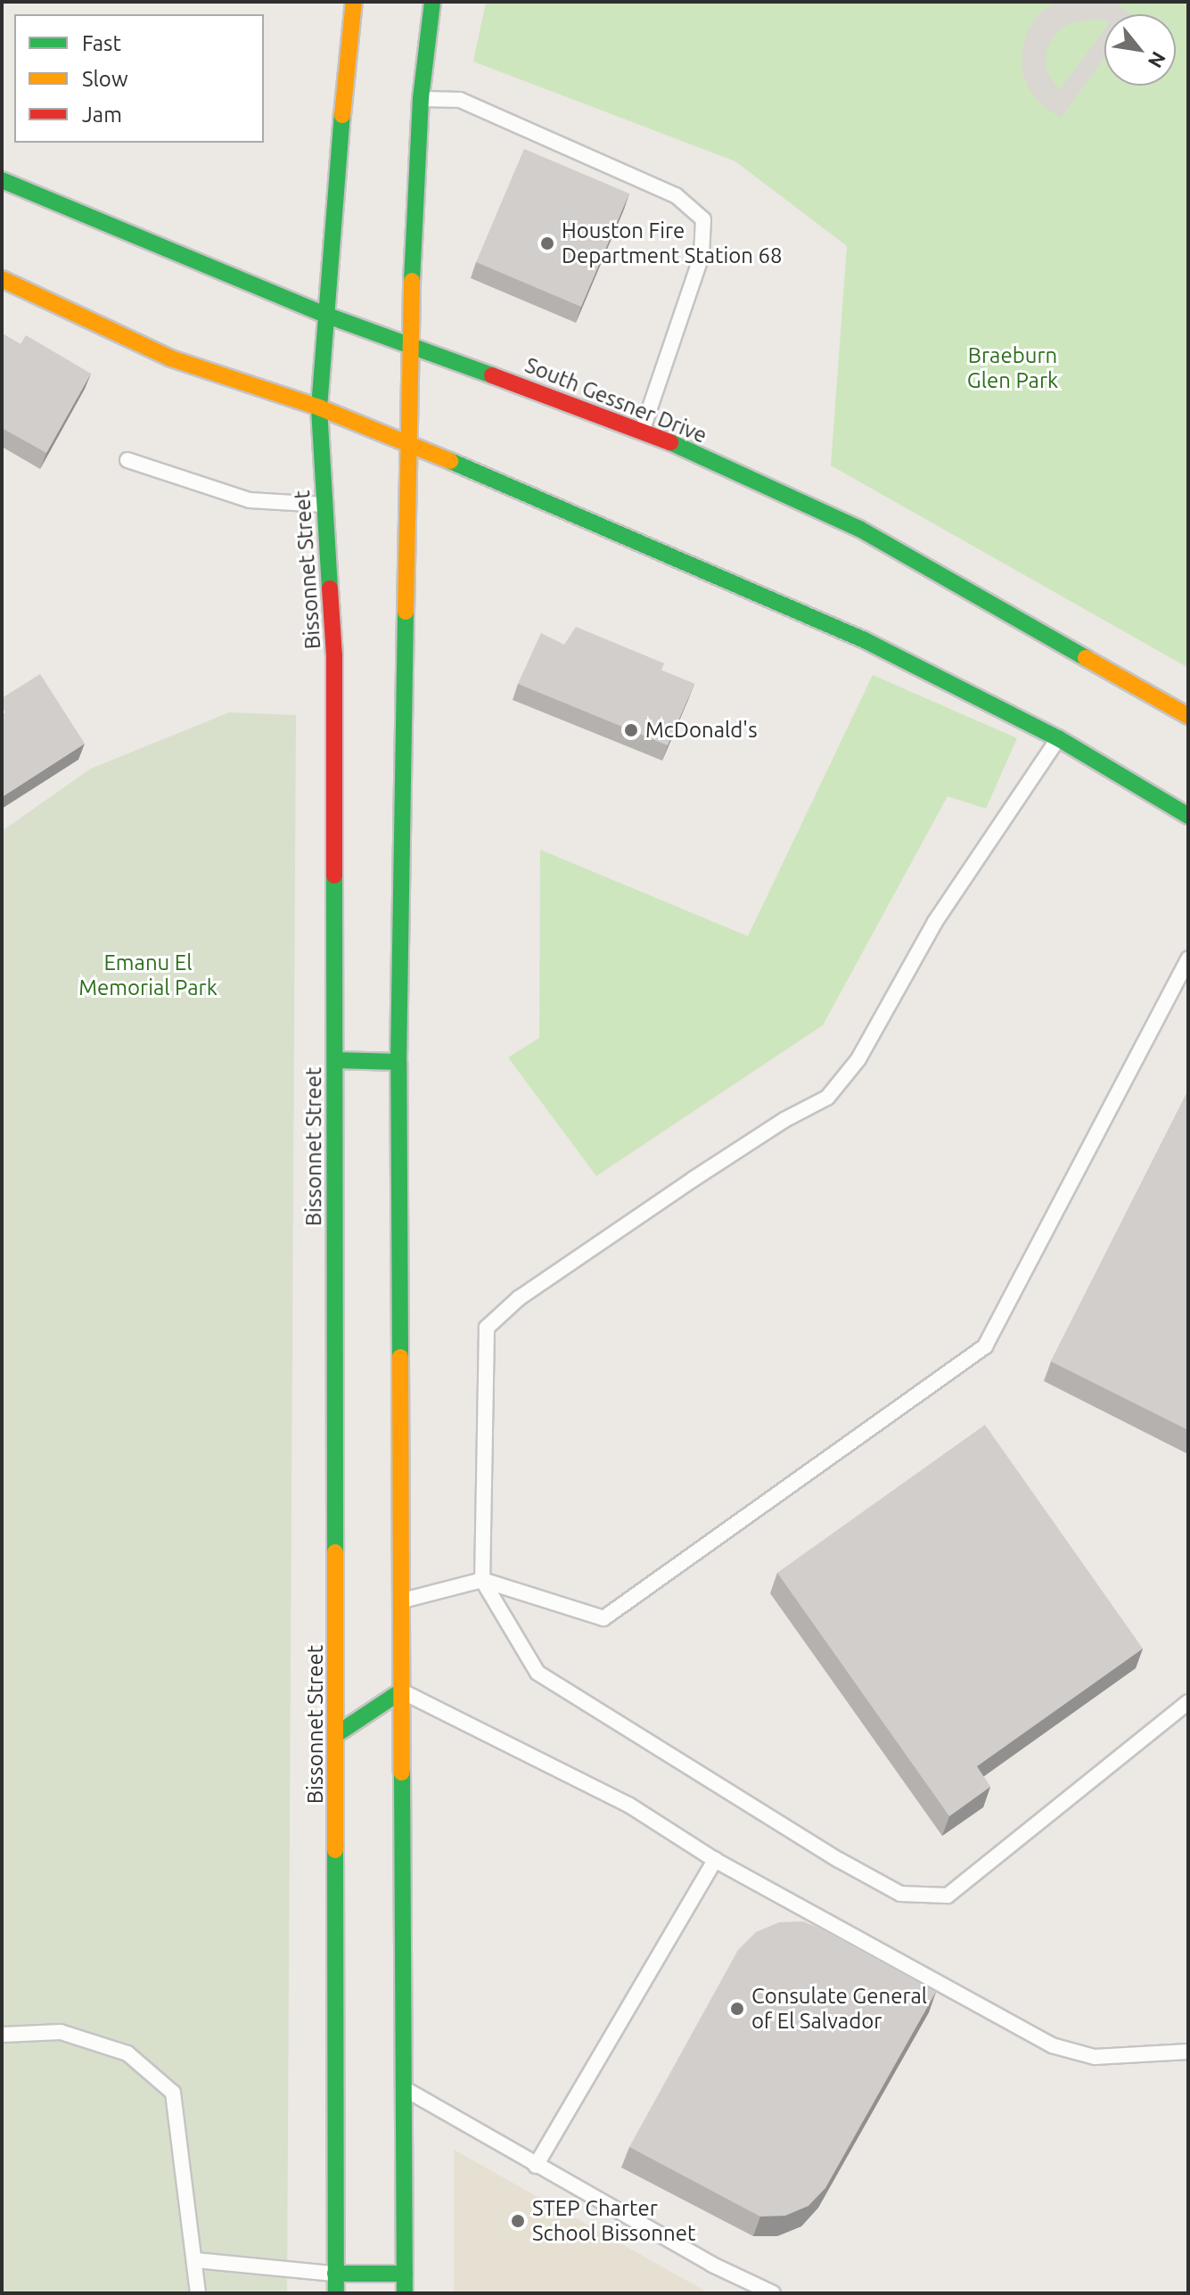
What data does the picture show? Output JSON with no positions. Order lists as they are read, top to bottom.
{
  "streets": {
    "main road": ["South Gessner Drive", "Bissonnet Street"]
  },
  "crossings": [
    ["South Gessner Drive", "Bissonnet Street"]
  ],
  "parks": ["Braeburn Glen Park", "Emanu El Memorial Park"],
  "places": [
    "Houston Fire Department Station 68",
    "McDonald's",
    "Consulate General of El Salvador",
    "STEP Charter School Bissonnet"
  ],
  "legend": ["Fast", "Slow", "Jam"],
  "north": "bottom right"
}
